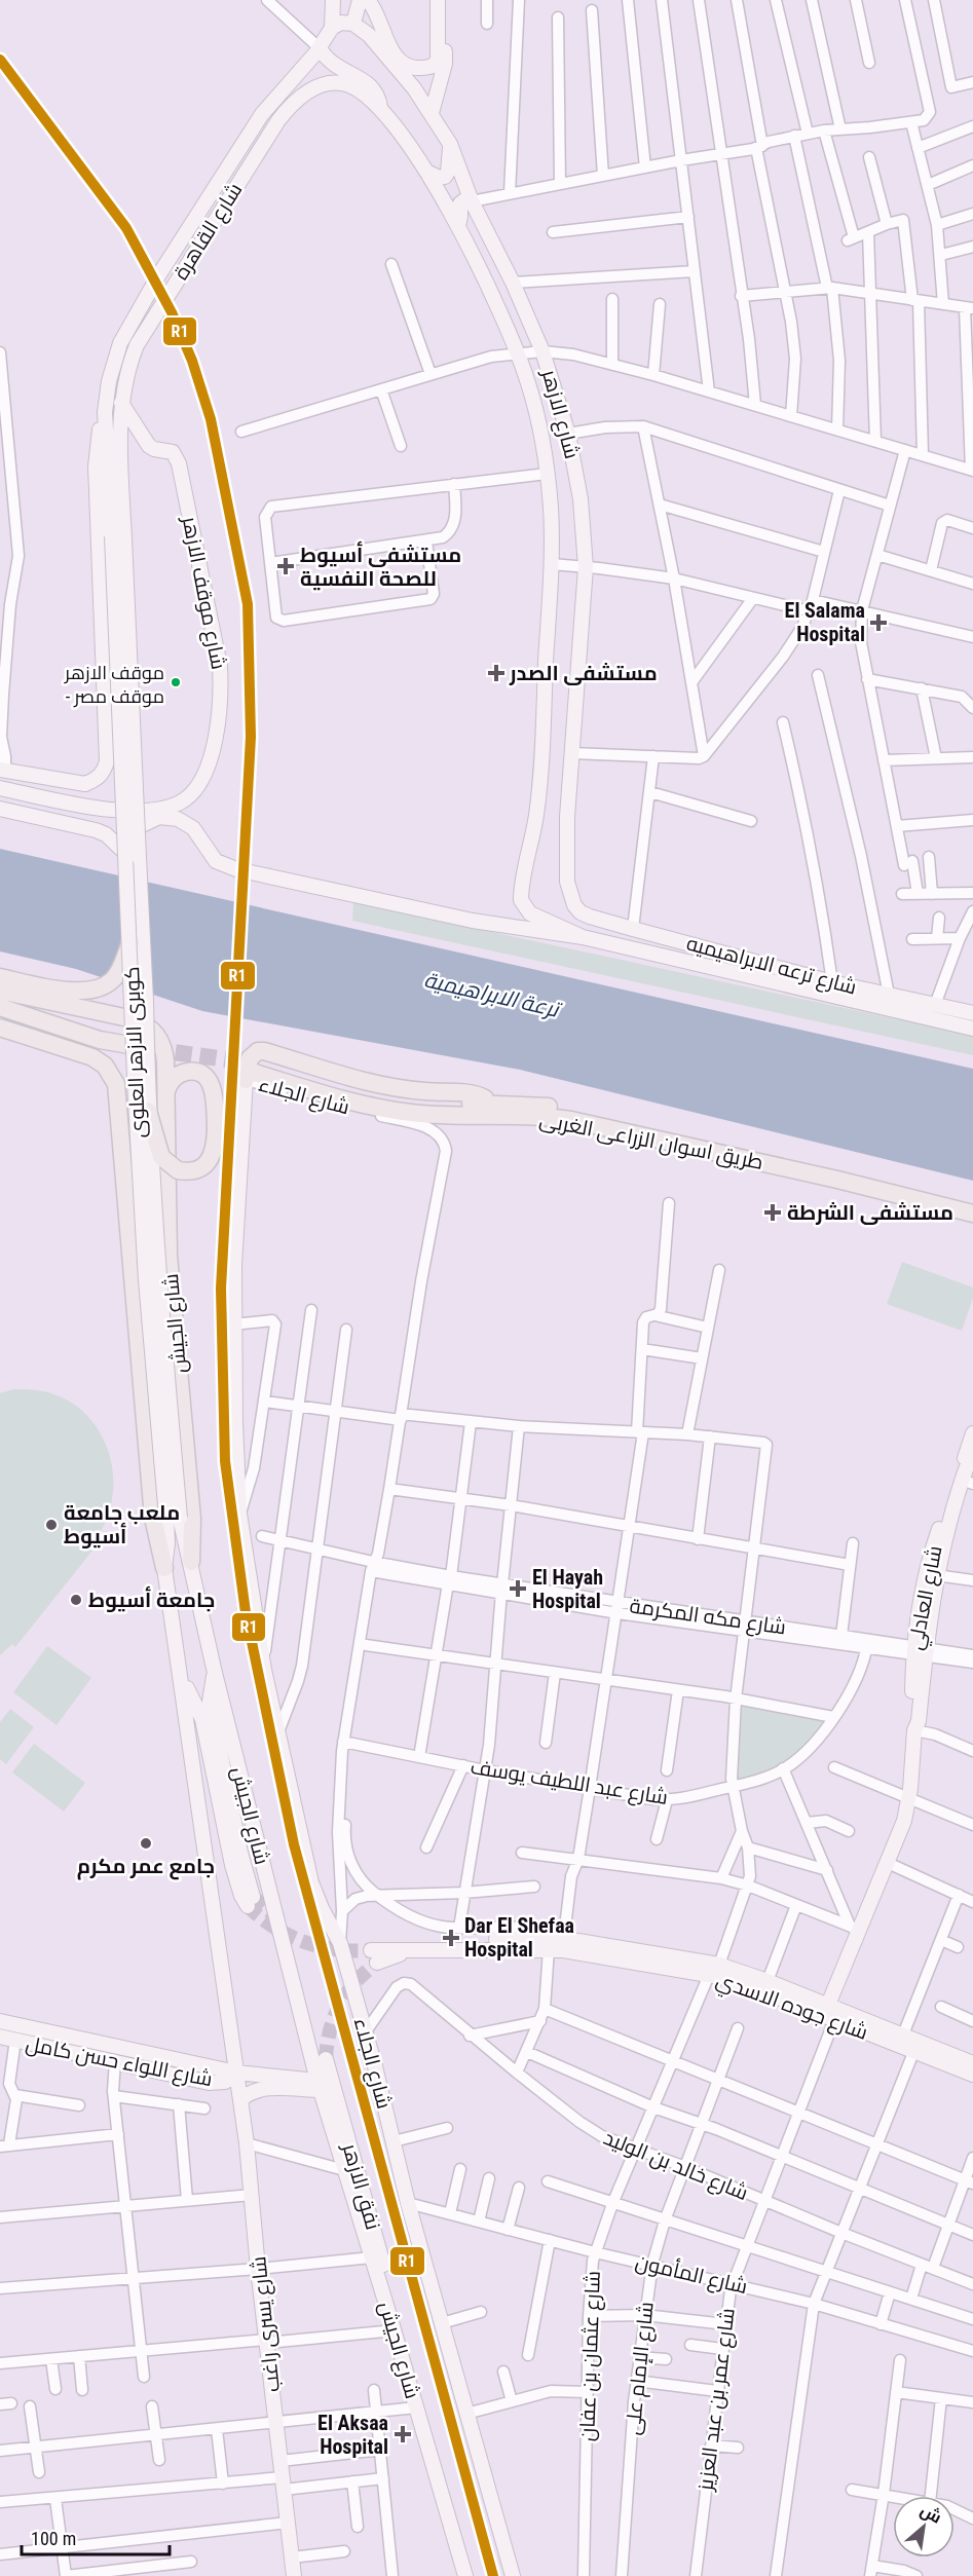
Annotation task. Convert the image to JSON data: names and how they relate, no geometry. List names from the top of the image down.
{
  "streets": {
    "main road": [
      "شارع القاهرة",
      "شارع الازهر",
      "شارع موقف الازهر",
      "شارع ترعه الابراهيميه",
      "كوبرى الازهر العلوى",
      "شارع الجلاء",
      "طريق اسوان الزراعى الغربى",
      "شارع الجيش",
      "شارع العادلي",
      "شارع جوده الاسدي",
      "شارع اللواء حسن كامل",
      "نفق الازهر",
      "شارع يسرى راغب"
    ],
    "street": [
      "شارع مكه المكرمة",
      "شارع عبد اللطيف يوسف",
      "شارع خالد بن الوليد",
      "شارع المأمون",
      "شارع عثمان بن عفان",
      "شارع الإمام على",
      "شارع عمر بن عبد العزيز"
    ]
  },
  "crossings": [
    ["شارع القاهرة", "شارع الازهر"],
    ["شارع القاهرة", "شارع موقف الازهر"],
    ["شارع القاهرة", "كوبرى الازهر العلوى"],
    ["شارع الازهر", "شارع ترعه الابراهيميه"],
    ["كوبرى الازهر العلوى", "شارع الجيش"],
    ["شارع الجلاء", "طريق اسوان الزراعى الغربى"],
    ["شارع الجلاء", "شارع مكه المكرمة"],
    ["شارع الجلاء", "شارع عبد اللطيف يوسف"],
    ["شارع الجلاء", "شارع جوده الاسدي"],
    ["شارع الجلاء", "شارع خالد بن الوليد"],
    ["شارع الجلاء", "شارع المأمون"],
    ["شارع الجيش", "شارع اللواء حسن كامل"],
    ["شارع الجيش", "نفق الازهر"],
    ["شارع الجيش", "شارع يسرى راغب"],
    ["شارع العادلي", "شارع مكه المكرمة"],
    ["شارع العادلي", "شارع جوده الاسدي"],
    ["شارع مكه المكرمة", "شارع عبد اللطيف يوسف"],
    ["شارع مكه المكرمة", "شارع عثمان بن عفان"],
    ["شارع عبد اللطيف يوسف", "شارع عثمان بن عفان"],
    ["شارع جوده الاسدي", "شارع عثمان بن عفان"],
    ["شارع جوده الاسدي", "شارع عمر بن عبد العزيز"],
    ["شارع اللواء حسن كامل", "شارع يسرى راغب"],
    ["شارع خالد بن الوليد", "شارع عثمان بن عفان"],
    ["شارع خالد بن الوليد", "شارع الإمام على"],
    ["شارع خالد بن الوليد", "شارع عمر بن عبد العزيز"],
    ["شارع المأمون", "شارع عثمان بن عفان"],
    ["شارع المأمون", "شارع الإمام على"],
    ["شارع المأمون", "شارع عمر بن عبد العزيز"]
  ],
  "water": ["ترعة الابراهيمية"],
  "places": {
    "health": [
      "مستشفى أسيوط للصحة النفسية",
      "El Salama Hospital",
      "مستشفى الصدر",
      "مستشفى الشرطة",
      "El Hayah Hospital",
      "Dar El Shefaa Hospital",
      "El Aksaa Hospital"
    ],
    "other": [
      "موقف الازهر - موقف مصر",
      "ملعب جامعة أسيوط",
      "جامعة أسيوط",
      "جامع عمر مكرم"
    ]
  },
  "lines": ["transit line R1"],
  "scale_bar": "100 m",
  "north": "top right"
}
